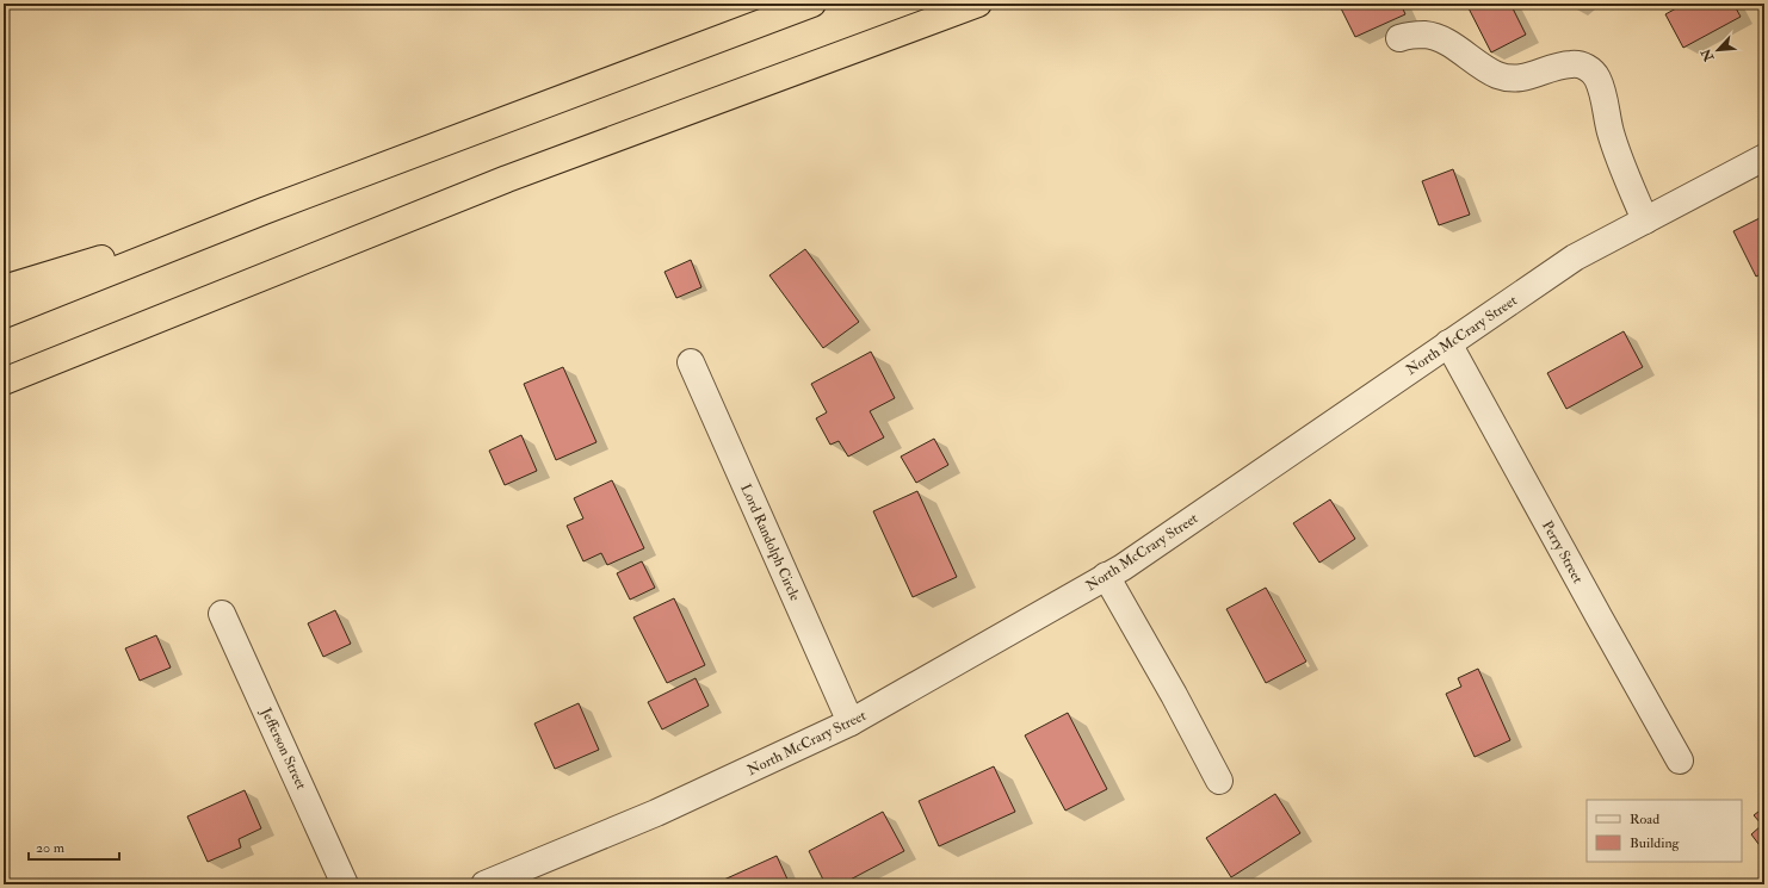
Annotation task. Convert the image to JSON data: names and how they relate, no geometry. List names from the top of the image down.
{
  "streets": {
    "street": [
      "North McCrary Street",
      "Lord Randolph Circle",
      "Perry Street",
      "Jefferson Street"
    ]
  },
  "crossings": [
    ["North McCrary Street", "Lord Randolph Circle"],
    ["North McCrary Street", "Perry Street"]
  ],
  "legend": ["Road", "Building"],
  "scale_bar": "20 m",
  "north": "bottom left"
}
